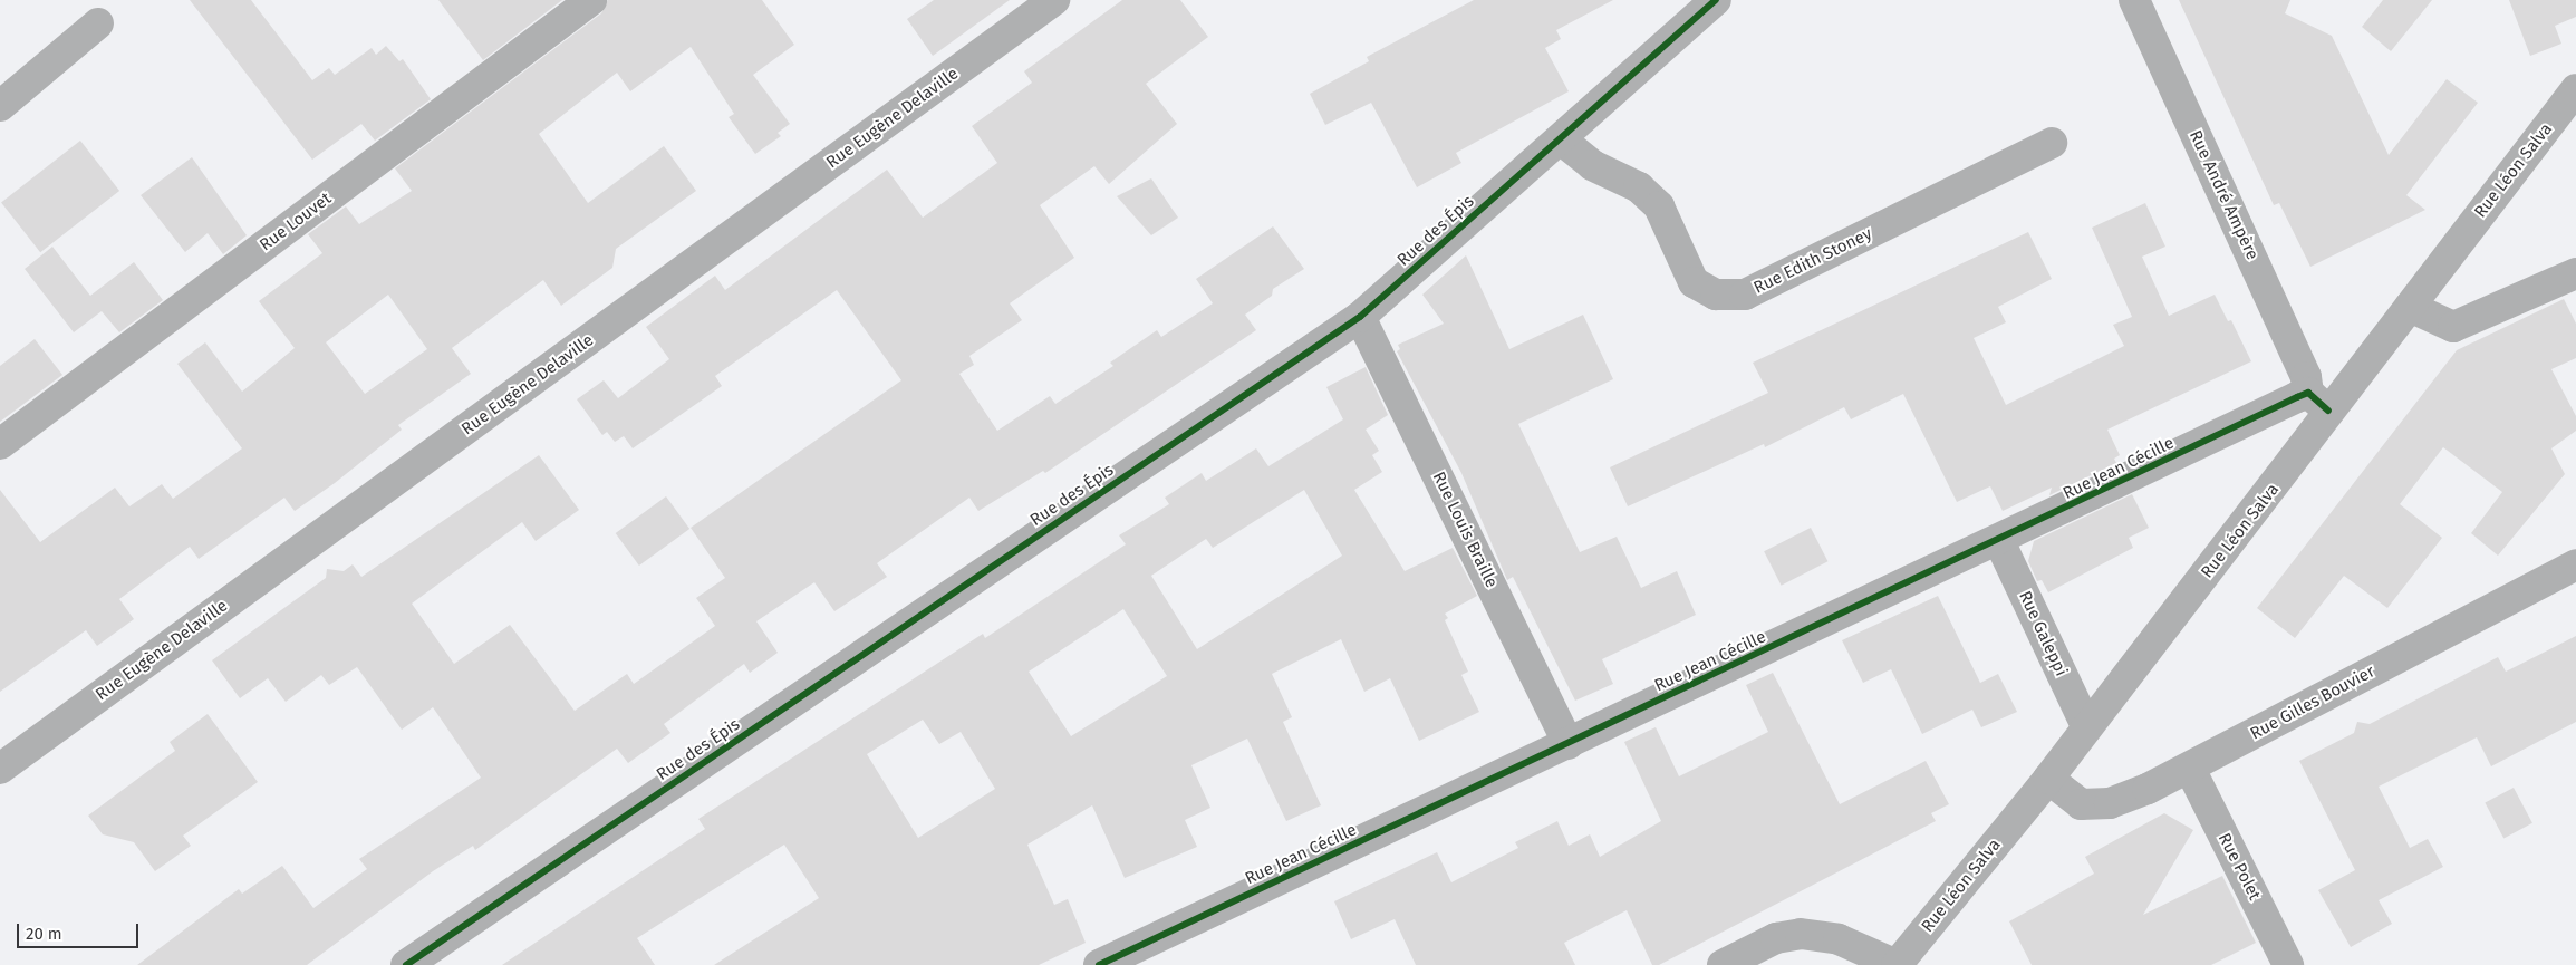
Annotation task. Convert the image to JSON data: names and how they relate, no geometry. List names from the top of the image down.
{
  "streets": {
    "street": [
      "Rue Eugène Delaville",
      "Rue Léon Salva",
      "Rue André Ampère",
      "Rue Louvet",
      "Rue des Épis",
      "Rue Edith Stoney",
      "Rue Jean Cécille",
      "Rue Louis Braille",
      "Rue Galeppi",
      "Rue Gilles Bouvier",
      "Rue Polet"
    ]
  },
  "crossings": [
    ["Rue Léon Salva", "Rue André Ampère"],
    ["Rue Léon Salva", "Rue Jean Cécille"],
    ["Rue Léon Salva", "Rue Galeppi"],
    ["Rue Léon Salva", "Rue Gilles Bouvier"],
    ["Rue André Ampère", "Rue Jean Cécille"],
    ["Rue des Épis", "Rue Edith Stoney"],
    ["Rue des Épis", "Rue Louis Braille"],
    ["Rue Jean Cécille", "Rue Louis Braille"],
    ["Rue Jean Cécille", "Rue Galeppi"],
    ["Rue Gilles Bouvier", "Rue Polet"]
  ],
  "scale_bar": "20 m"
}
